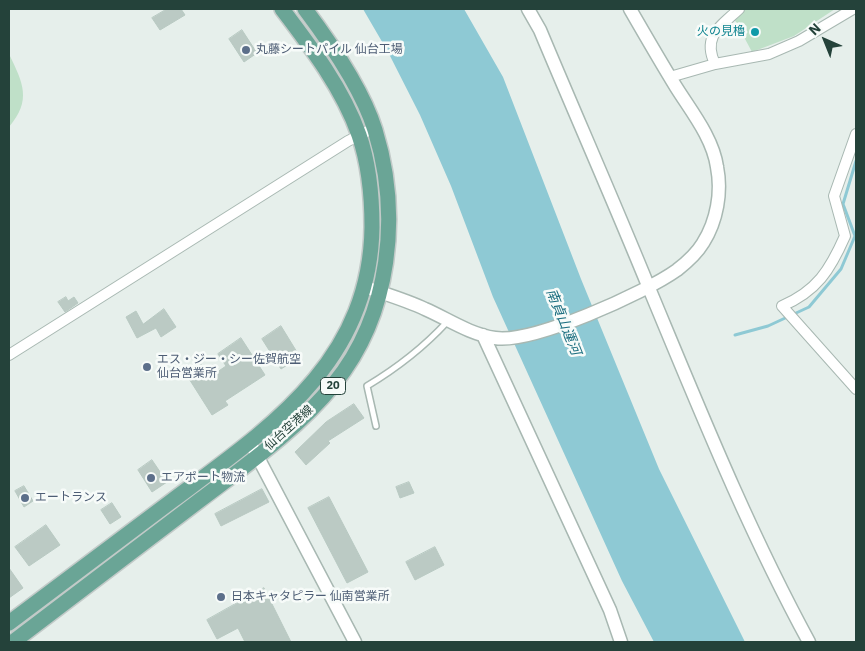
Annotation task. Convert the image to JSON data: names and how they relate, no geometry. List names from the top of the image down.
{
  "streets": {
    "main road": ["20", "仙台空港線"]
  },
  "water": ["南貞山運河"],
  "places": [
    "火の見櫓",
    "丸藤シートパイル 仙台工場",
    "エス・ジー・シー佐賀航空 仙台営業所",
    "エアポート物流",
    "エートランス",
    "日本キャタピラー 仙南営業所"
  ],
  "north": "top left"
}
